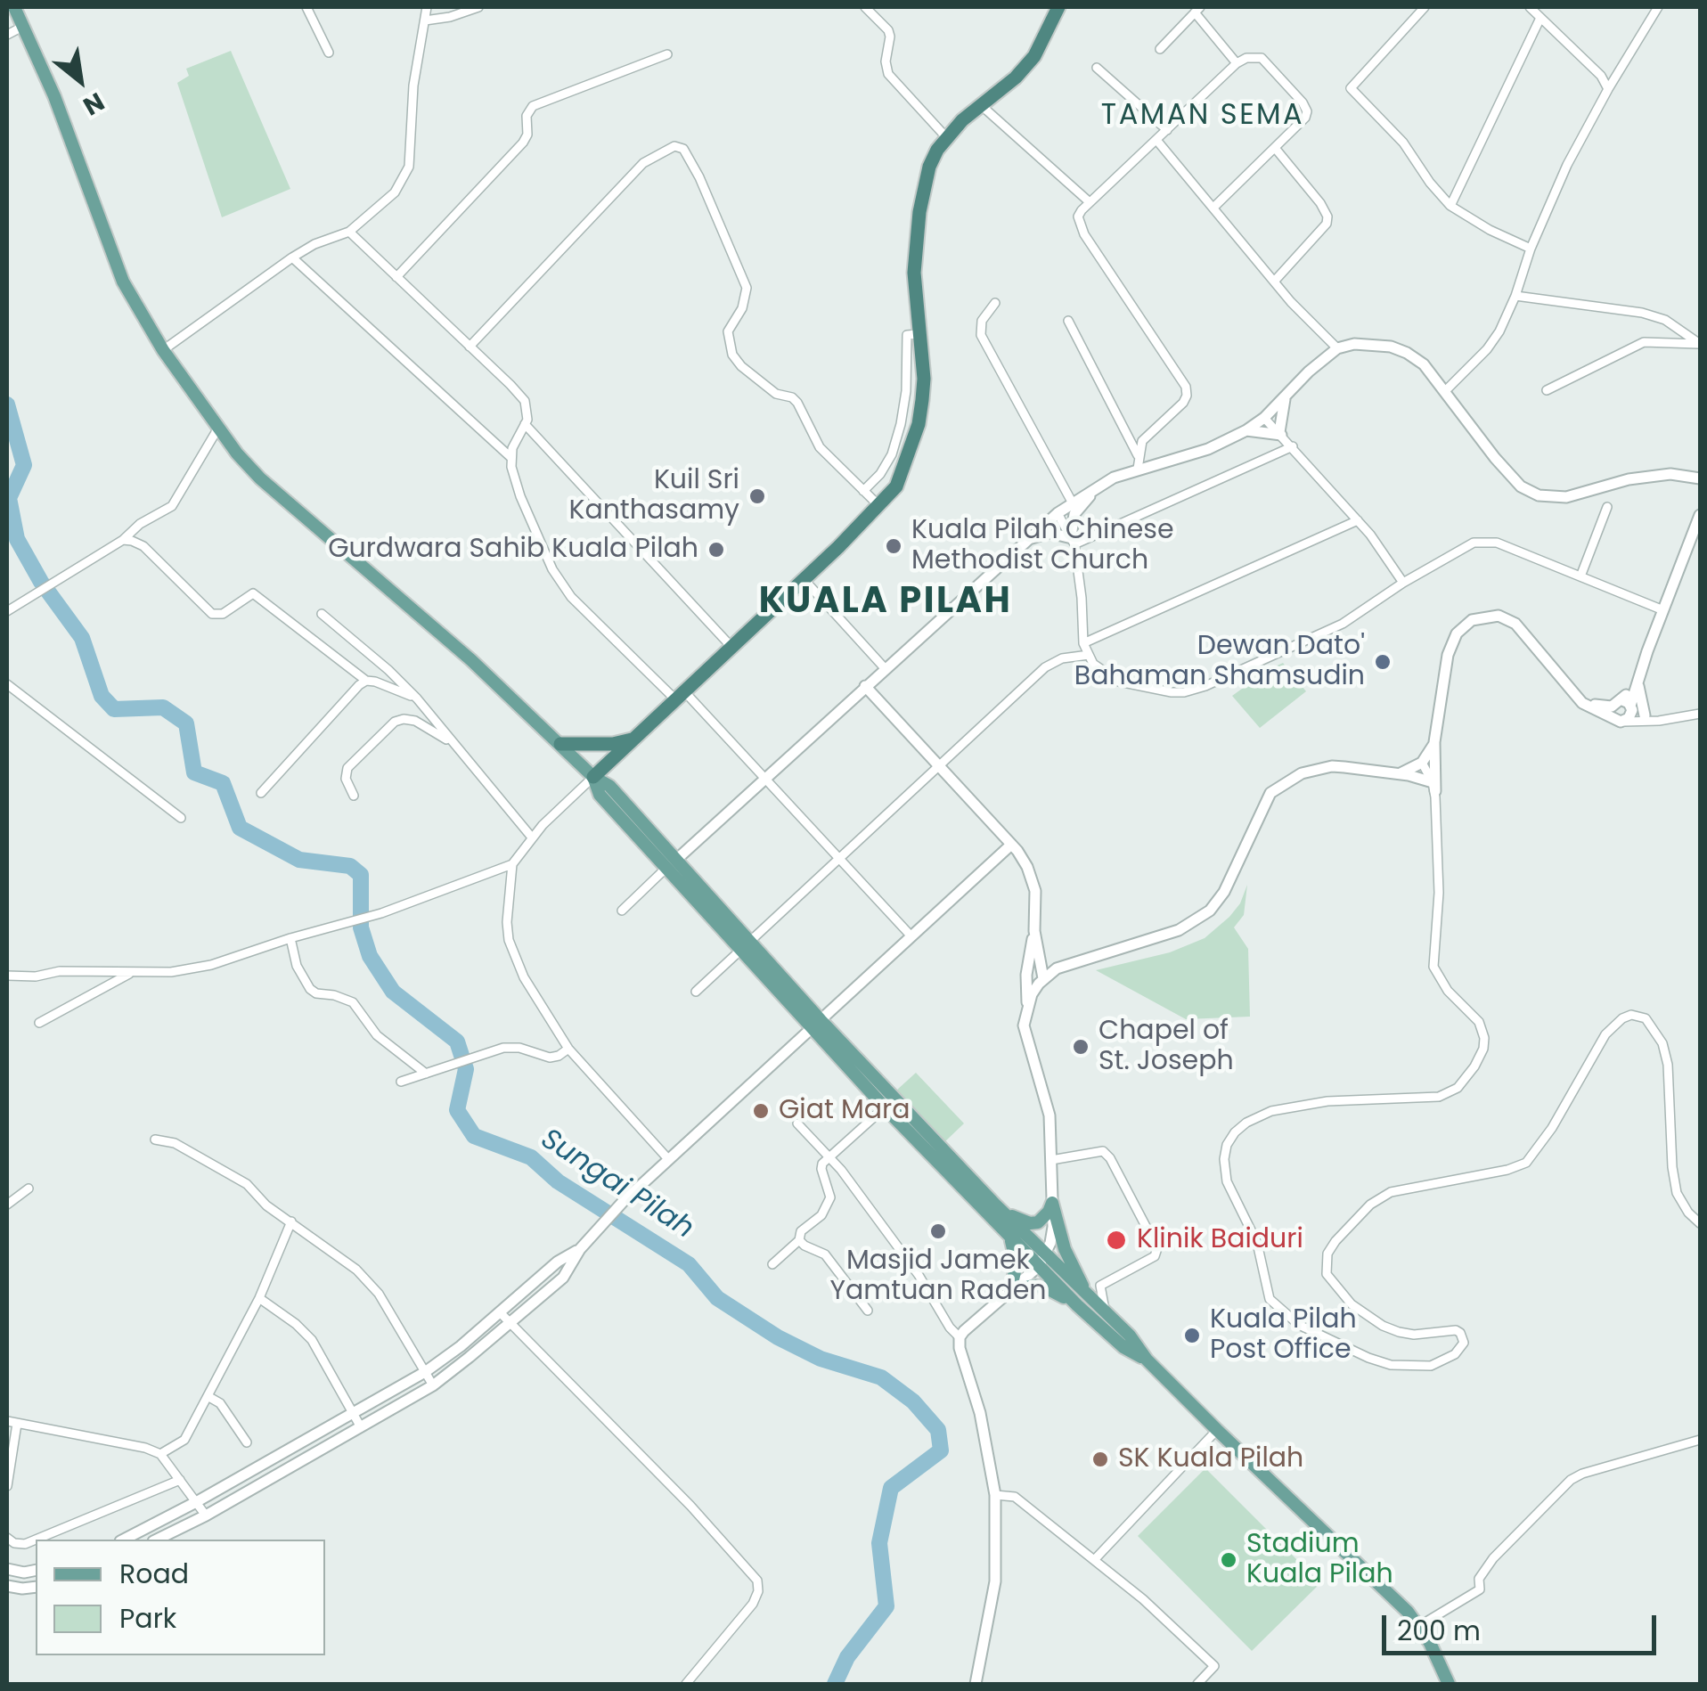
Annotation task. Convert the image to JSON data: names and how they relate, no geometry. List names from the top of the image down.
{
  "districts": ["TAMAN SEMA", "KUALA PILAH"],
  "water": ["Sungai Pilah"],
  "places": [
    "Kuil Sri Kanthasamy",
    "Kuala Pilah Chinese Methodist Church",
    "Gurdwara Sahib Kuala Pilah",
    "Dewan Dato' Bahaman Shamsudin",
    "Chapel of St. Joseph",
    "Giat Mara",
    "Masjid Jamek Yamtuan Raden",
    "Klinik Baiduri",
    "Kuala Pilah Post Office",
    "SK Kuala Pilah",
    "Stadium Kuala Pilah"
  ],
  "legend": ["Road", "Park"],
  "scale_bar": "200 m",
  "north": "bottom right"
}
